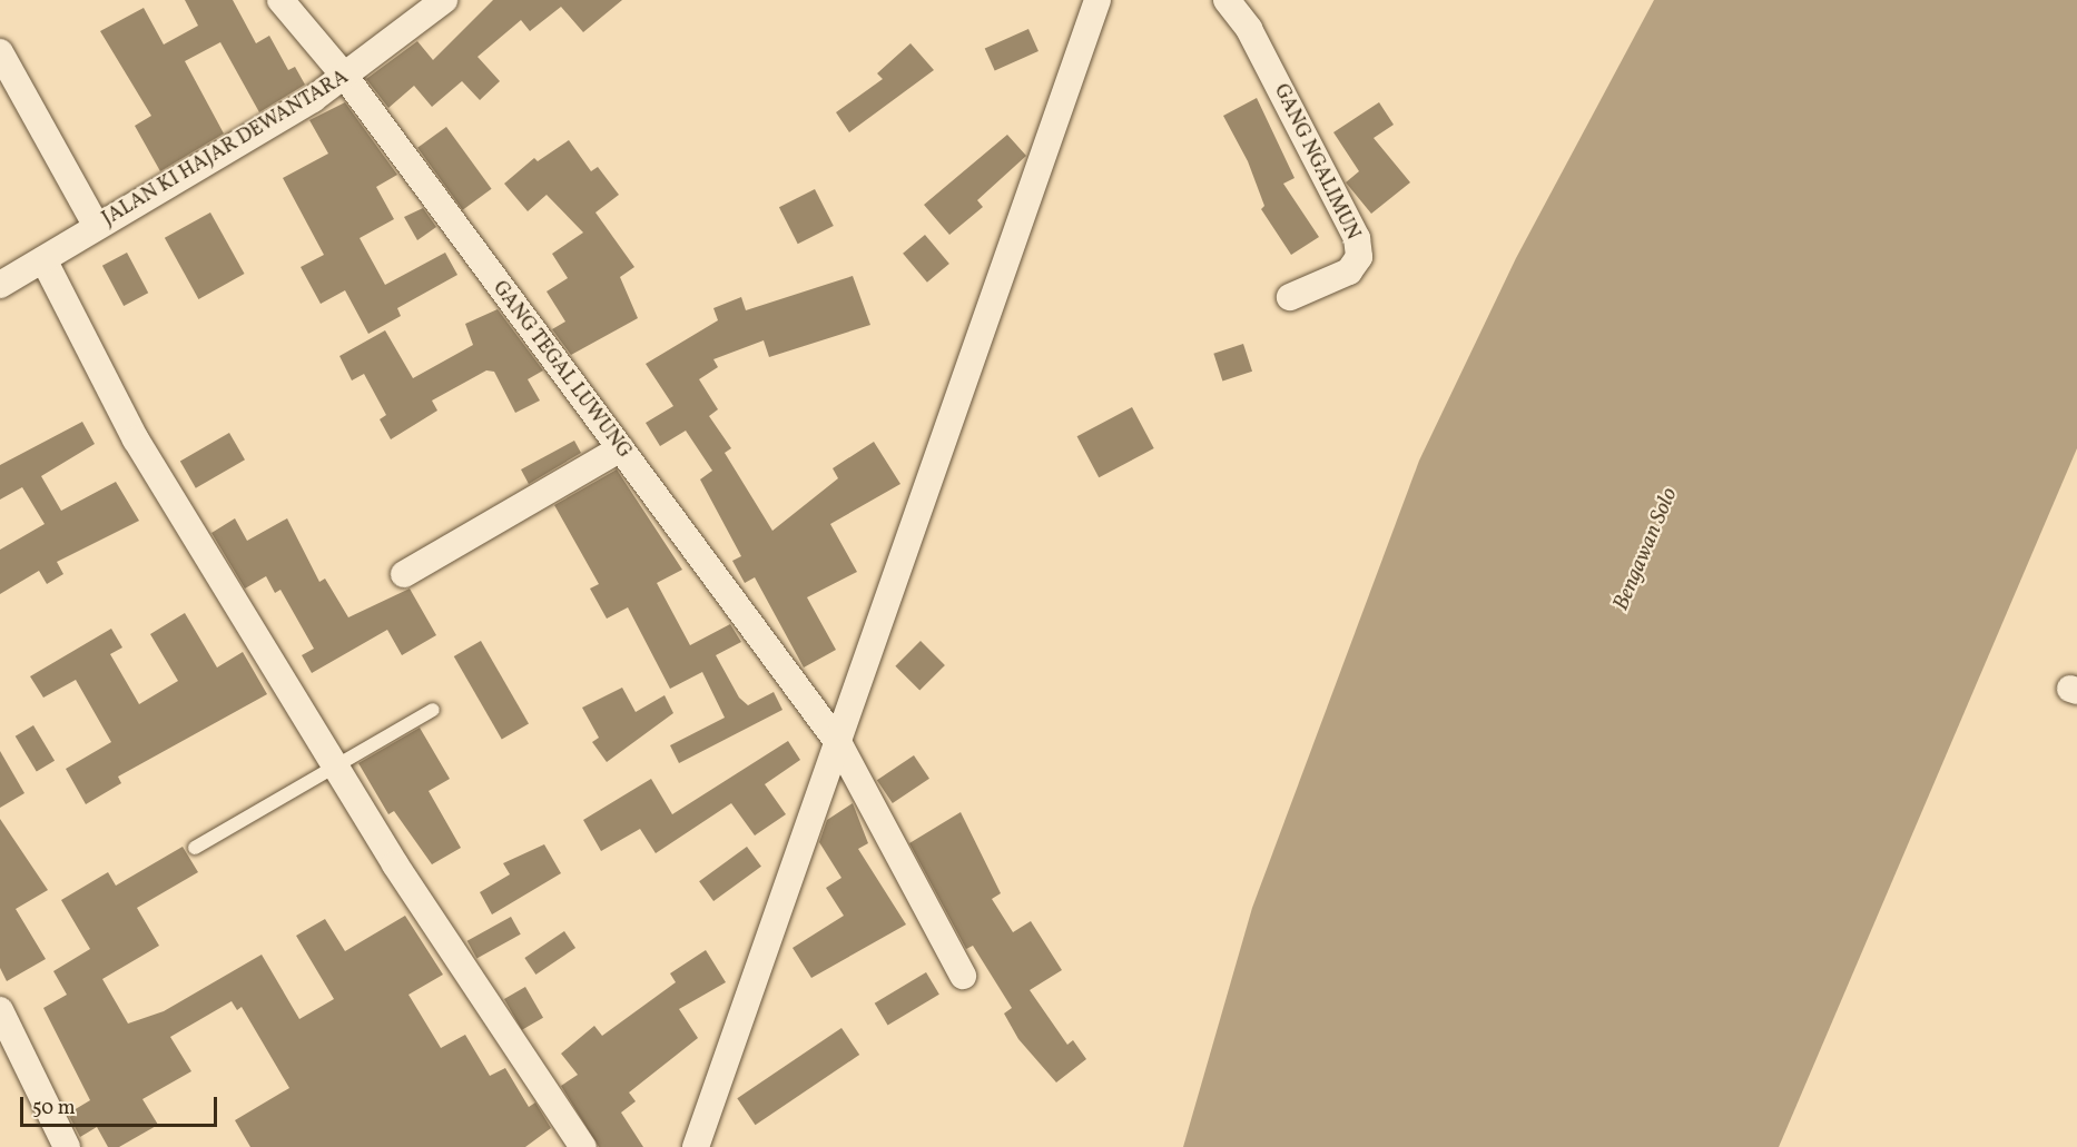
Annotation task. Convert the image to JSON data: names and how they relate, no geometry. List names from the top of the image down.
{
  "streets": {
    "street": ["JALAN KI HAJAR DEWANTARA", "GANG NGALIMUN", "GANG TEGAL LUWUNG"]
  },
  "crossings": [
    ["JALAN KI HAJAR DEWANTARA", "GANG TEGAL LUWUNG"]
  ],
  "water": ["Bengawan Solo"],
  "scale_bar": "50 m"
}
